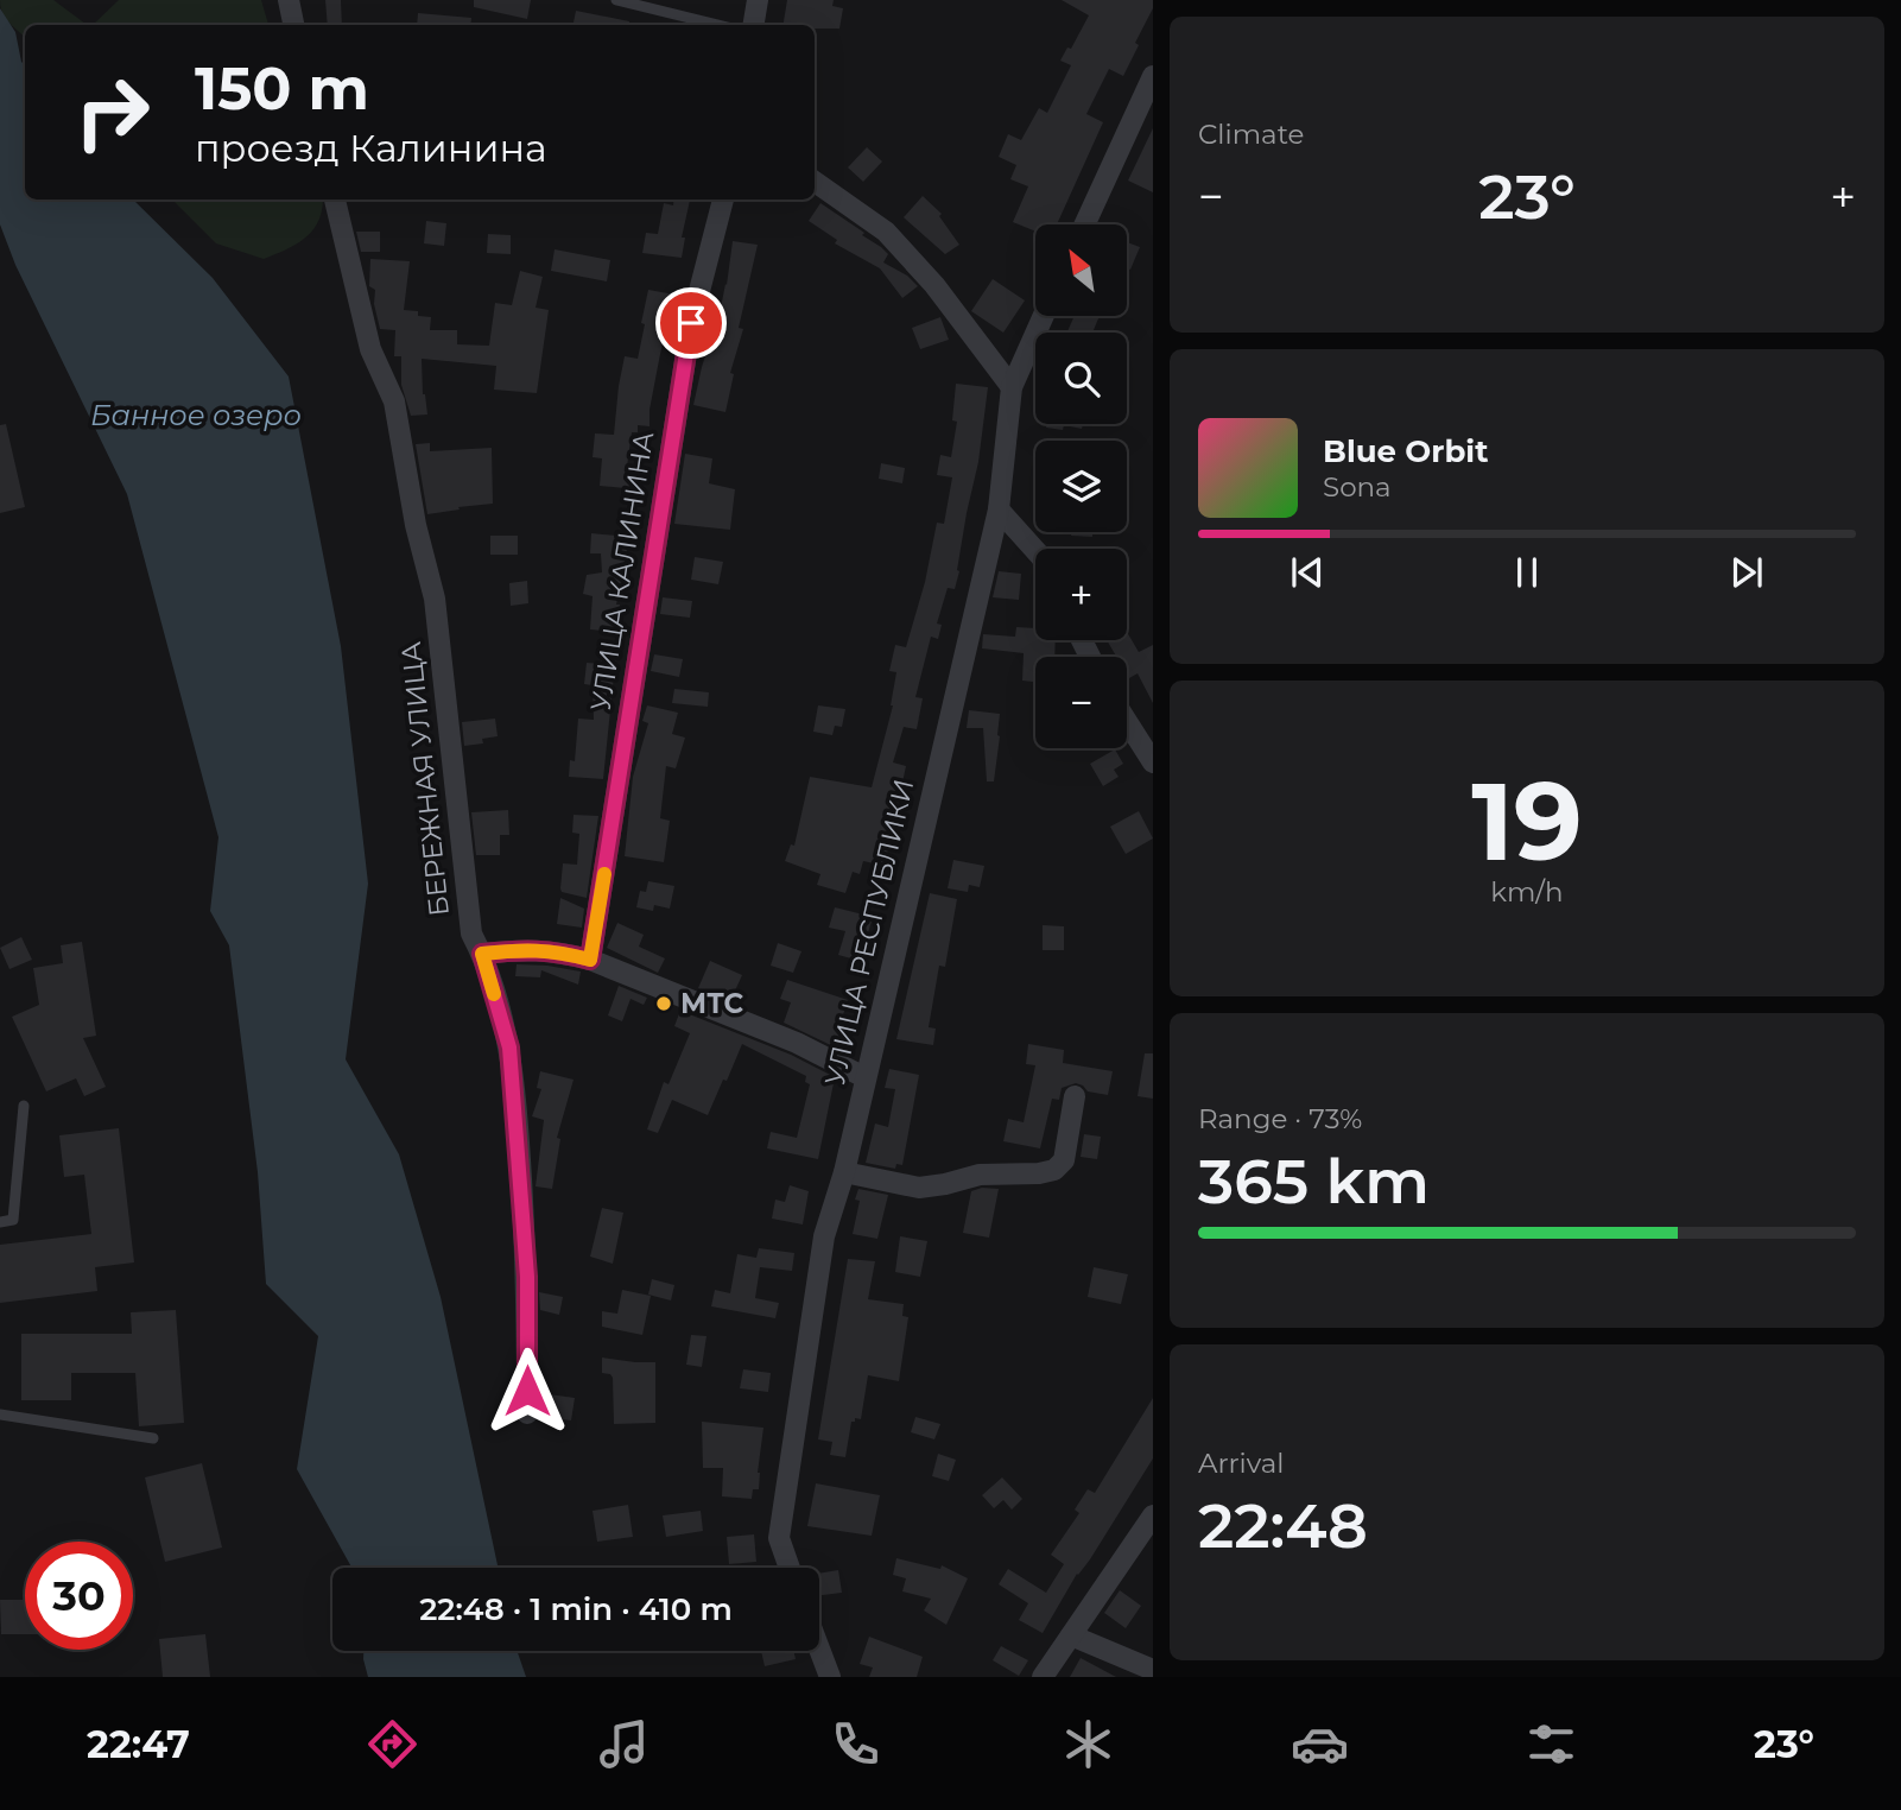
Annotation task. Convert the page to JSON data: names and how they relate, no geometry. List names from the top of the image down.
{
  "streets": {
    "street": ["УЛИЦА КАЛИНИНА", "БЕРЕЖНАЯ УЛИЦА", "УЛИЦА РЕСПУБЛИКИ"]
  },
  "water": ["Банное озеро"],
  "places": ["МТС"],
  "north": "top left",
  "page": {
    "tile": [
      "Climate",
      ["19", "km/h"],
      ["Range · 73%", "365 km"],
      ["Arrival", "22:48"]
    ],
    "turn": ["150 m", "проезд Калинина"],
    "heat": ["−", "23°", "+"],
    "map_buttons": ["+", "−"],
    "song": ["Blue Orbit", "Sona"],
    "limit": "30",
    "trip": "22:48 · 1 min · 410 m",
    "tabs": ["22:47", "23°"]
  }
}
